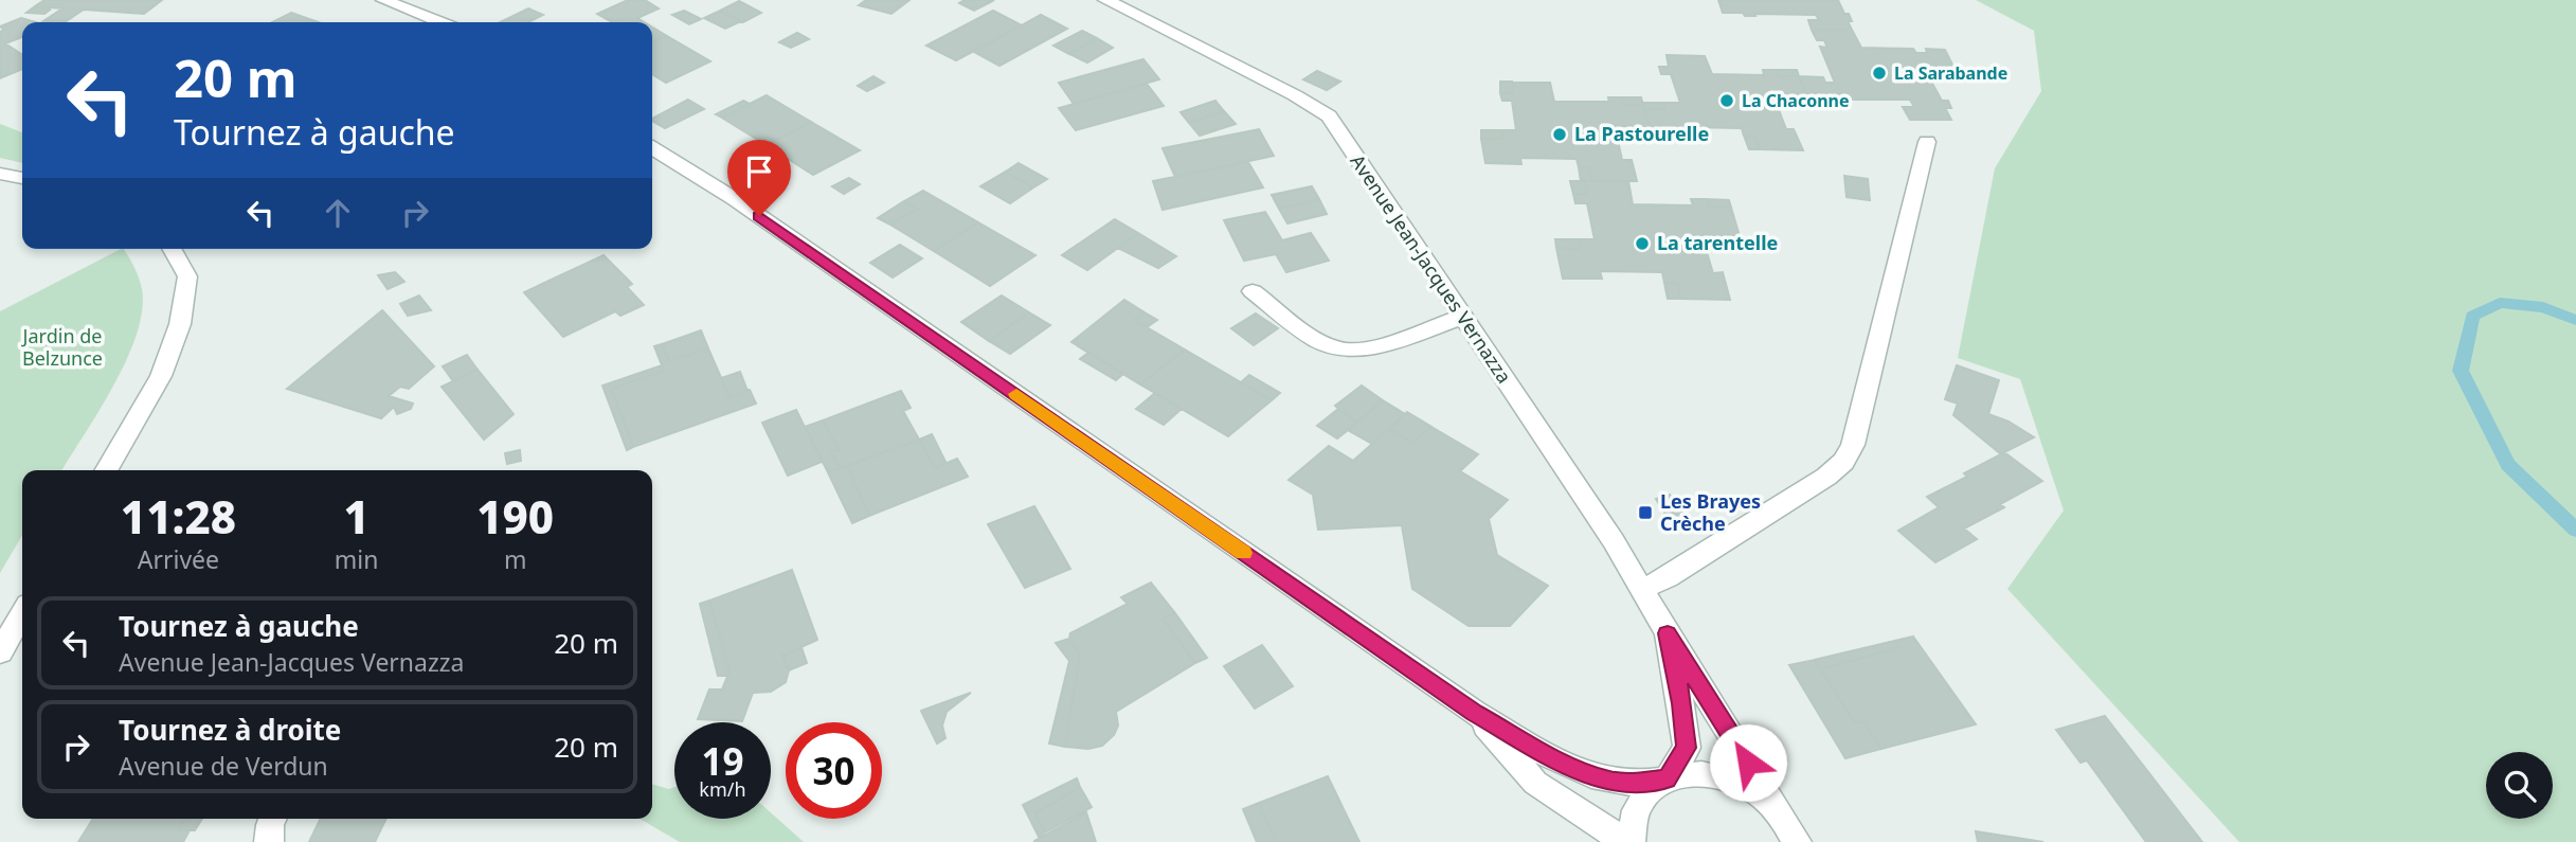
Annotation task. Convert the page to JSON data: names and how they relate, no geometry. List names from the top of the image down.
{
  "streets": {
    "street": ["Avenue Jean-Jacques Vernazza"]
  },
  "parks": ["Jardin de Belzunce"],
  "places": {
    "other": [
      "La Sarabande",
      "La Chaconne",
      "La Pastourelle",
      "La tarentelle"
    ],
    "transit": ["Les Brayes Crèche"]
  },
  "page": {
    "turn": ["20 m", "Tournez à gauche"],
    "eta": [
      "11:28",
      "Arrivée",
      "1",
      "min",
      "190",
      "m"
    ],
    "list": [
      {
        "name": "Tournez à gauche",
        "note": "Avenue Jean-Jacques Vernazza",
        "value": "20 m"
      },
      {
        "name": "Tournez à droite",
        "note": "Avenue de Verdun",
        "value": "20 m"
      }
    ],
    "speed": "19 km/h",
    "limit": "30"
  }
}
